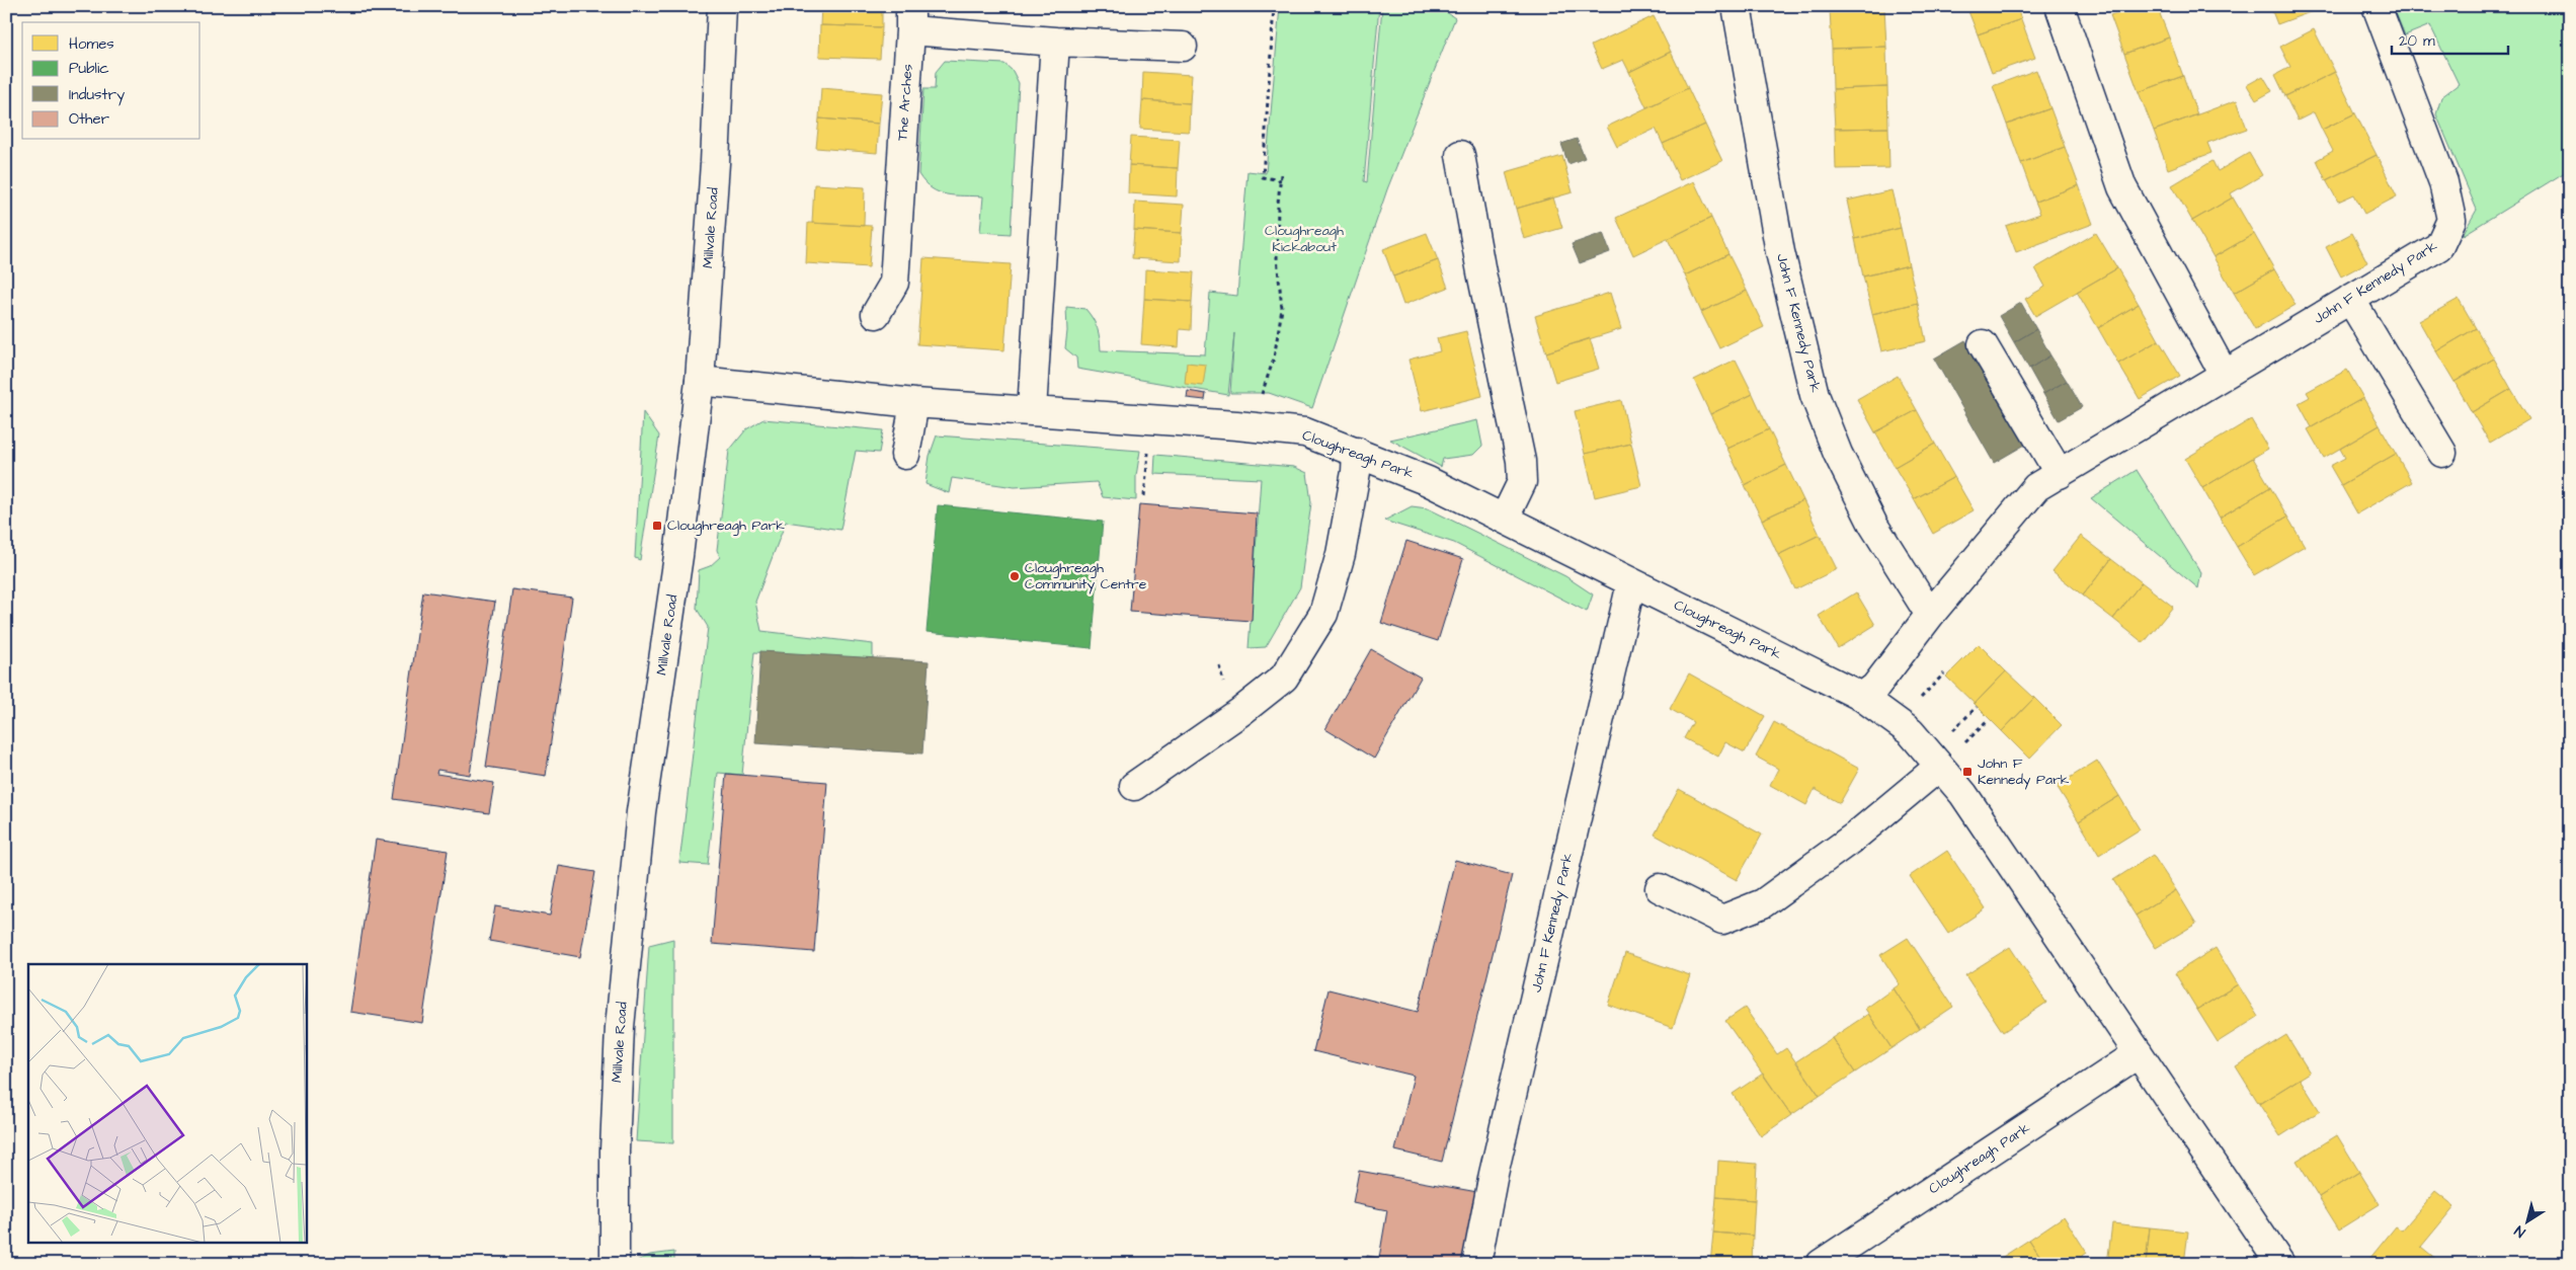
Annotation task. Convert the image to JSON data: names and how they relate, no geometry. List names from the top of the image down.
{
  "streets": {
    "street": [
      "The Arches",
      "Millvale Road",
      "John F Kennedy Park",
      "Cloughreagh Park"
    ]
  },
  "crossings": [
    ["Millvale Road", "Cloughreagh Park"],
    ["John F Kennedy Park", "Cloughreagh Park"]
  ],
  "parks": ["Cloughreagh Kickabout"],
  "places": {
    "transit": ["Cloughreagh Park", "John F Kennedy Park"],
    "other": ["Cloughreagh Community Centre"]
  },
  "legend": [
    "Homes",
    "Public",
    "Industry",
    "Other"
  ],
  "scale_bar": "20 m",
  "north": "bottom left"
}
